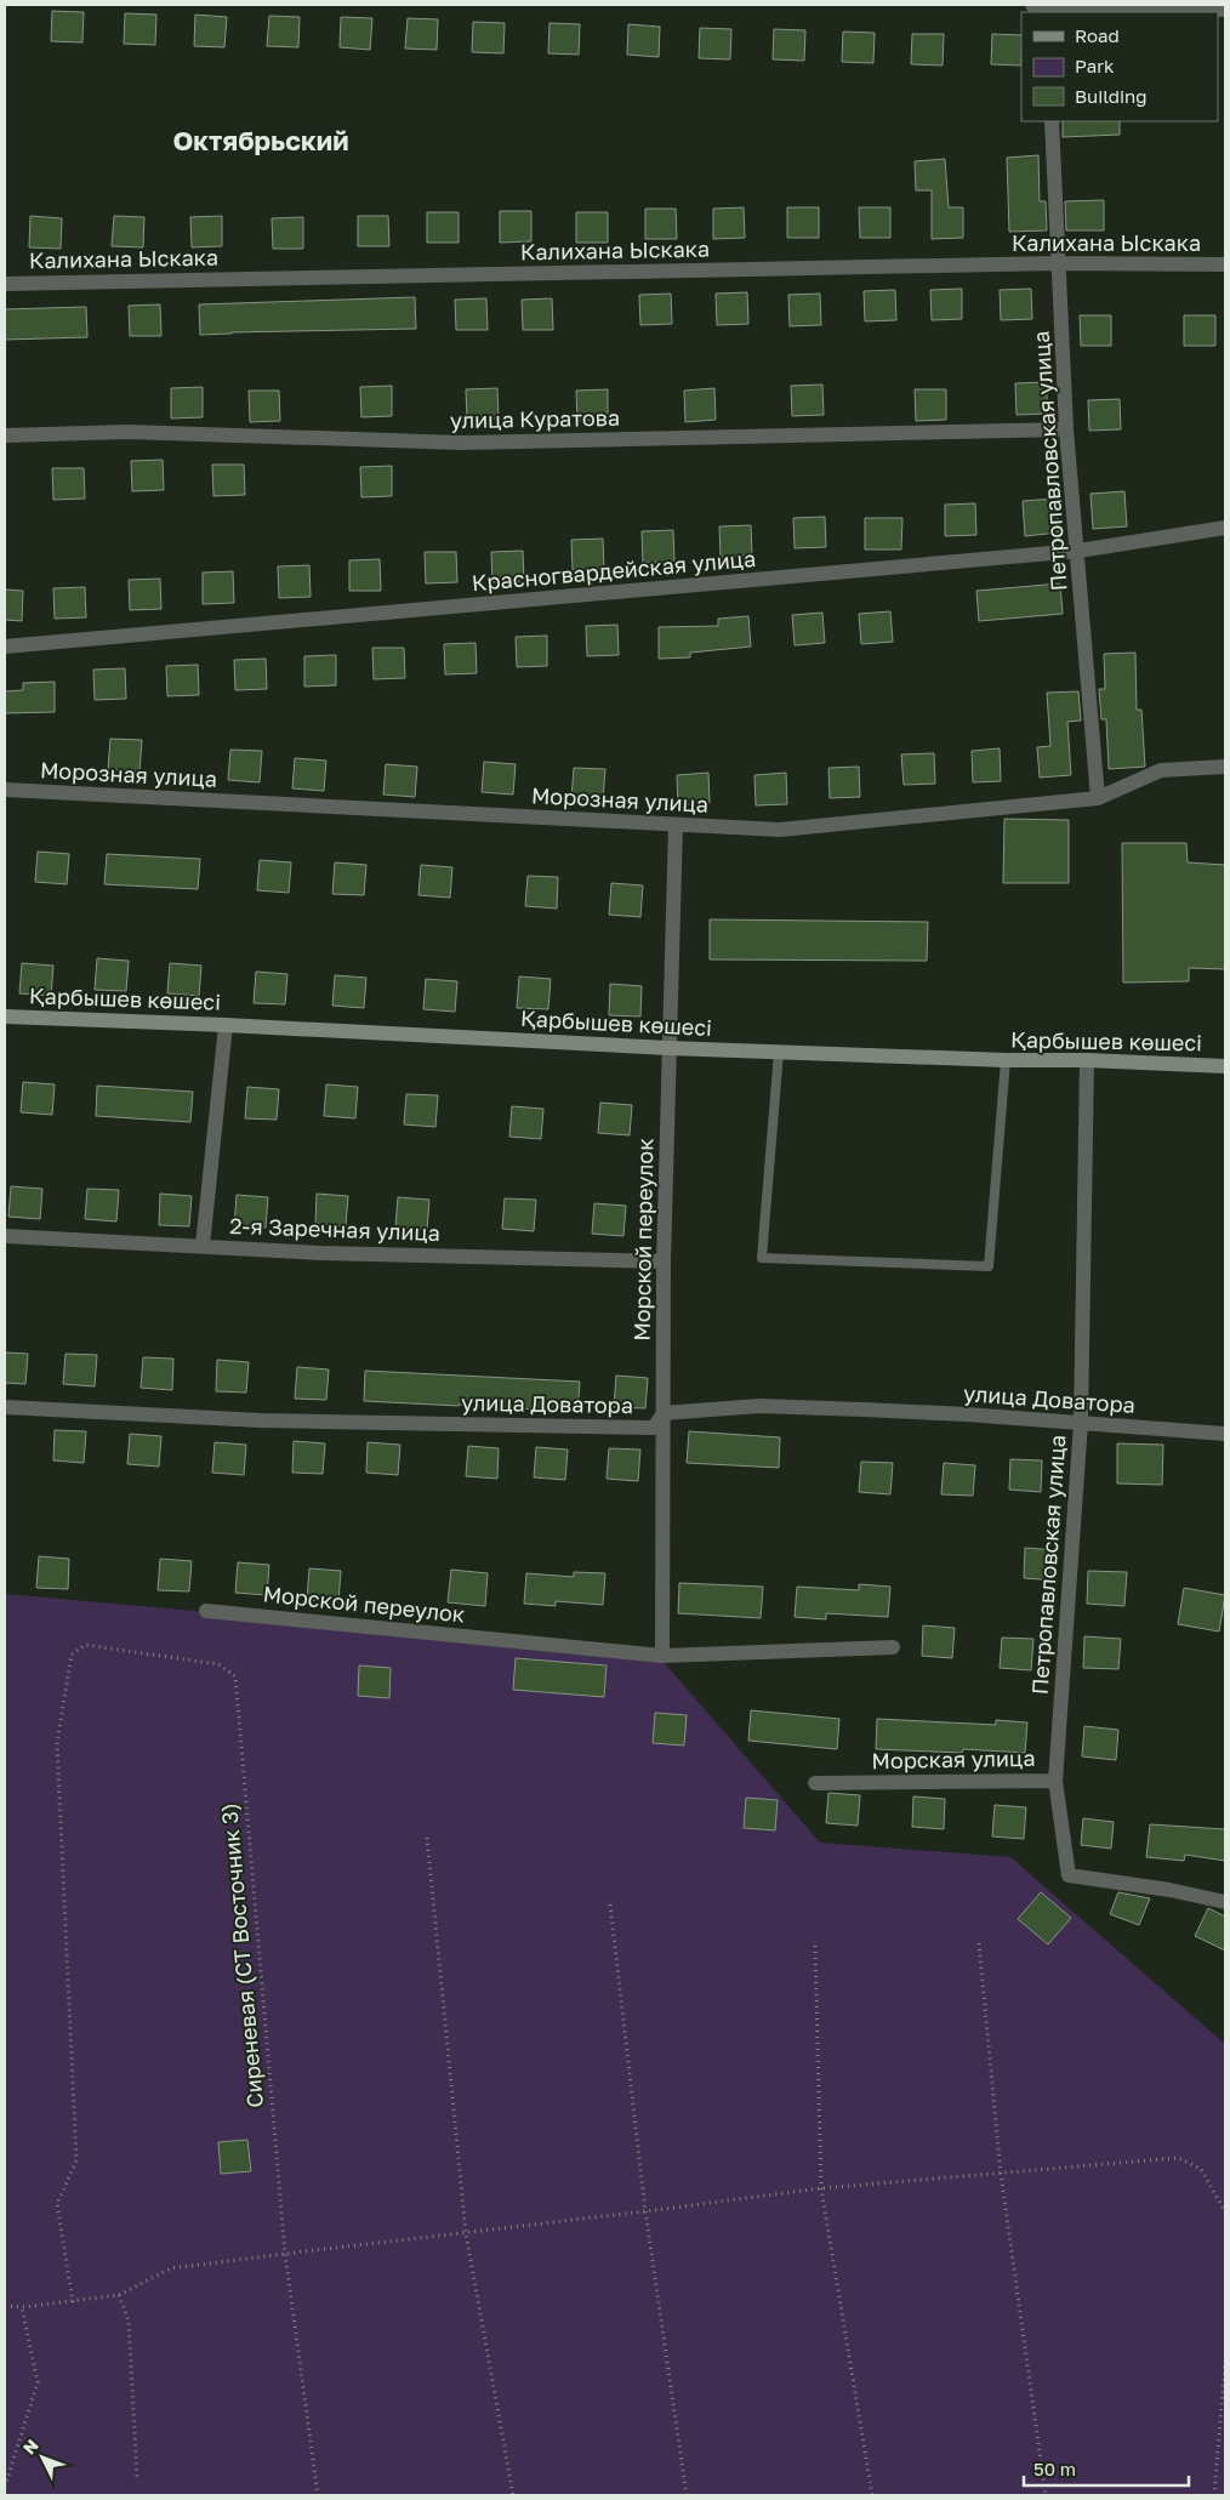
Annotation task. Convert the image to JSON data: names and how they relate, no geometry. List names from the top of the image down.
{
  "streets": {
    "main road": ["Қарбышев көшесі"],
    "street": [
      "Калихана Ыскака",
      "улица Куратова",
      "Петропавловская улица",
      "Красногвардейская улица",
      "Морозная улица",
      "2-я Заречная улица",
      "Морской переулок",
      "улица Доватора",
      "Морская улица"
    ],
    "path": ["Сиреневая (СТ Восточник 3)"]
  },
  "crossings": [
    ["Калихана Ыскака", "Петропавловская улица"],
    ["улица Куратова", "Петропавловская улица"],
    ["Петропавловская улица", "Красногвардейская улица"],
    ["Петропавловская улица", "Морозная улица"],
    ["Петропавловская улица", "Қарбышев көшесі"],
    ["Петропавловская улица", "улица Доватора"],
    ["Петропавловская улица", "Морская улица"],
    ["Морозная улица", "Морской переулок"],
    ["Қарбышев көшесі", "Морской переулок"],
    ["2-я Заречная улица", "Морской переулок"],
    ["Морской переулок", "улица Доватора"]
  ],
  "districts": ["Октябрьский"],
  "legend": ["Road", "Park", "Building"],
  "scale_bar": "50 m",
  "north": "top left"
}
